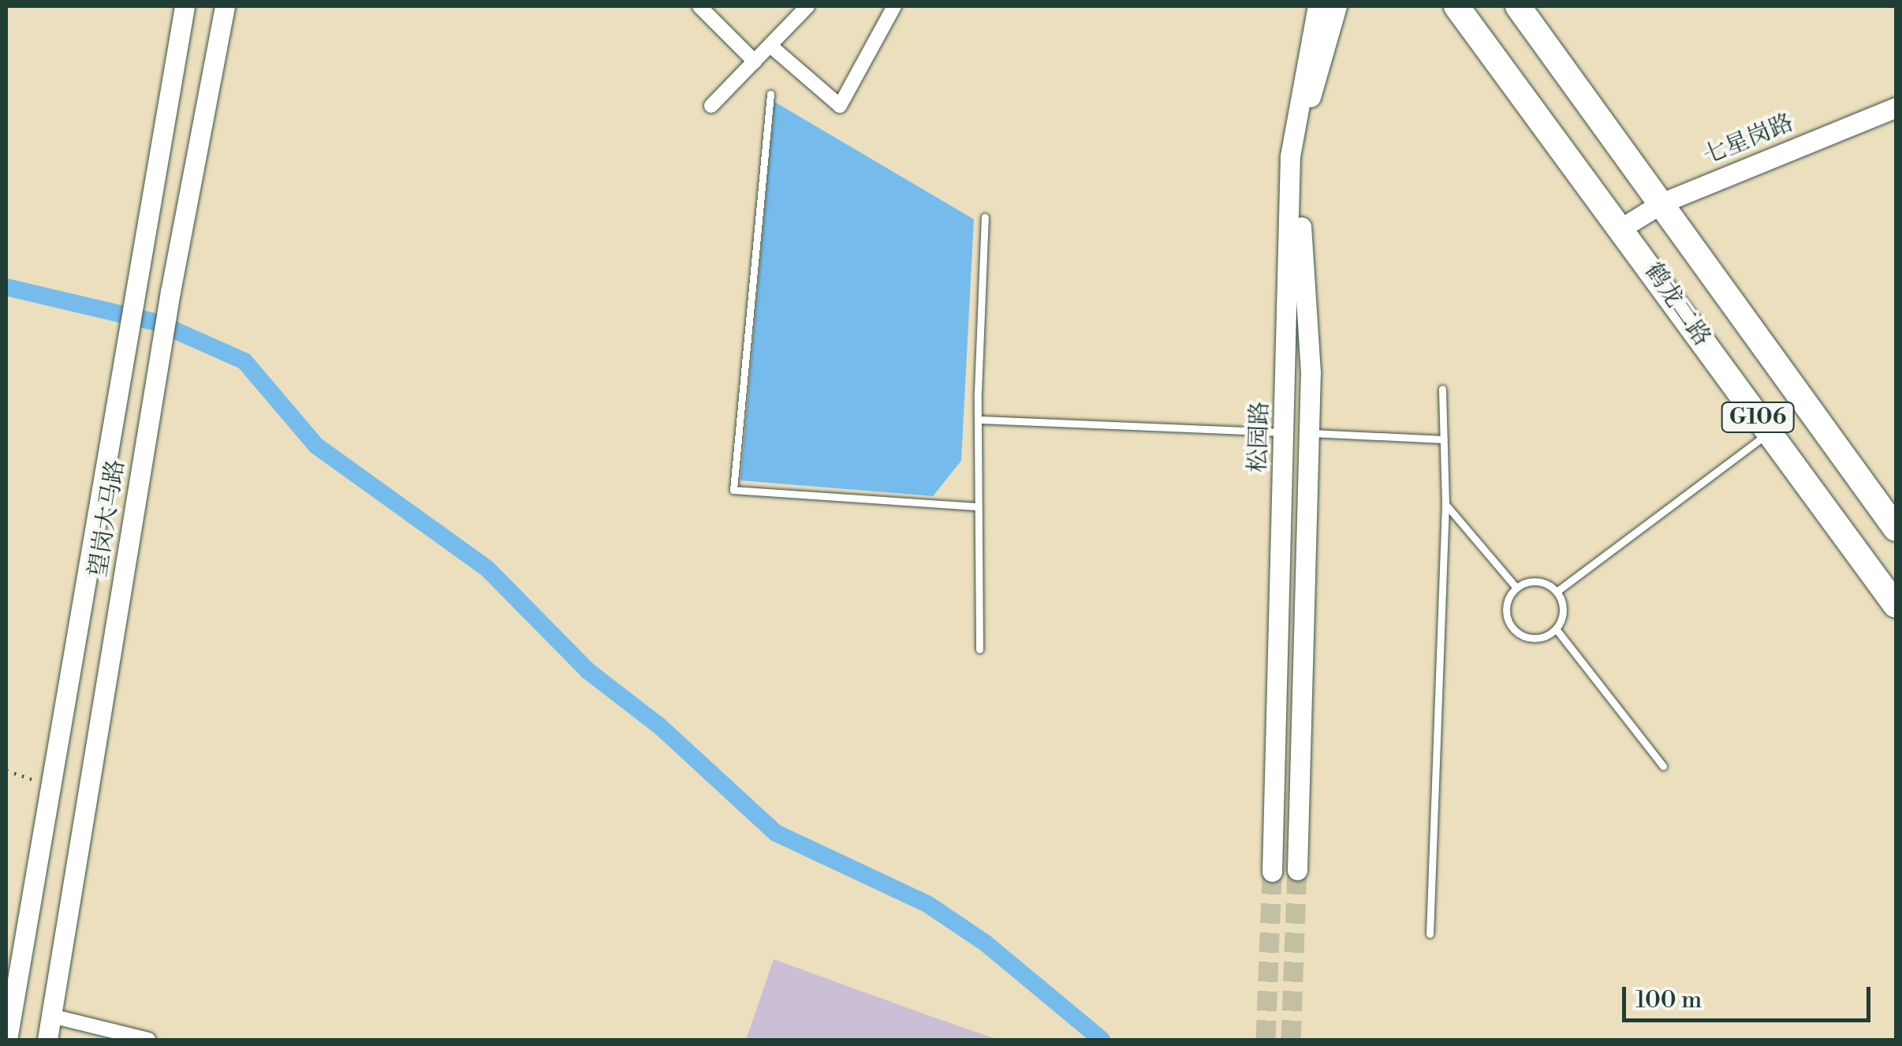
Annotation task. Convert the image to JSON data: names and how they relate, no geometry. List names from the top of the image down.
{
  "streets": {
    "highway": ["鹤龙二路", "G106"],
    "street": ["七星岗路", "松园路", "望岗大马路"]
  },
  "crossings": [
    ["七星岗路", "鹤龙二路"]
  ],
  "scale_bar": "100 m"
}
